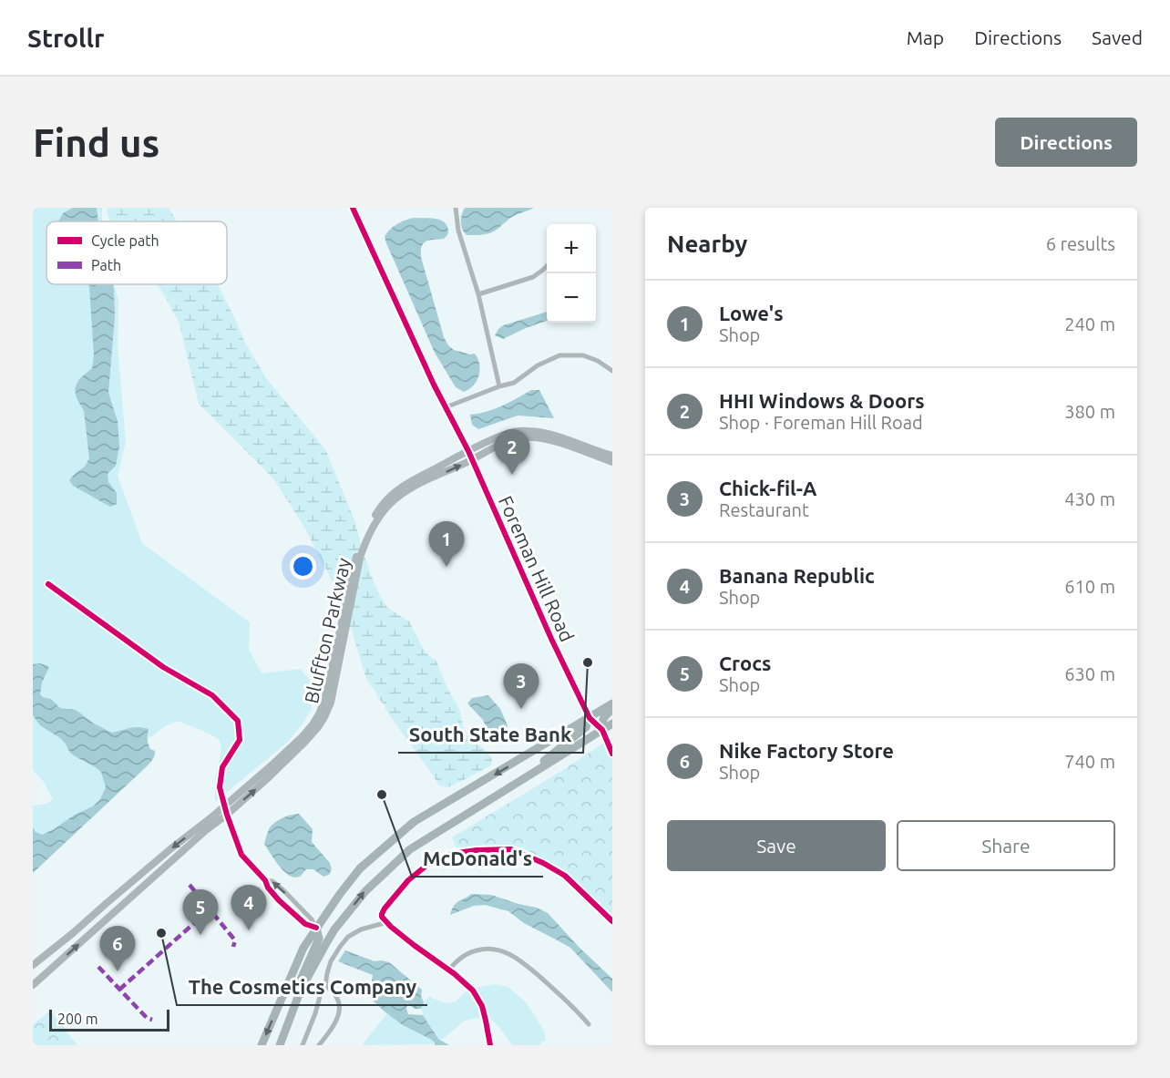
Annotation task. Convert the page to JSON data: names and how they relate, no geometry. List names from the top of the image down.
{
  "streets": {
    "main road": ["Foreman Hill Road", "Bluffton Parkway"]
  },
  "crossings": [
    ["Foreman Hill Road", "Bluffton Parkway"]
  ],
  "places": ["South State Bank", "McDonald's", "The Cosmetics Company"],
  "legend": ["Cycle path", "Path"],
  "scale_bar": "200 m",
  "page": {
    "header": "Strollr",
    "nav": ["Map", "Directions", "Saved"],
    "buttons": [
      "Directions",
      ["Save", "Share"]
    ],
    "title": "Find us",
    "heading": ["Nearby", "6 results"],
    "map_buttons": ["+", "−"],
    "list": [
      {
        "mark": "1",
        "name": "Lowe's",
        "note": "Shop",
        "value": "240 m"
      },
      {
        "mark": "2",
        "name": "HHI Windows & Doors",
        "note": "Shop · Foreman Hill Road",
        "value": "380 m"
      },
      {
        "mark": "3",
        "name": "Chick-fil-A",
        "note": "Restaurant",
        "value": "430 m"
      },
      {
        "mark": "4",
        "name": "Banana Republic",
        "note": "Shop",
        "value": "610 m"
      },
      {
        "mark": "5",
        "name": "Crocs",
        "note": "Shop",
        "value": "630 m"
      },
      {
        "mark": "6",
        "name": "Nike Factory Store",
        "note": "Shop",
        "value": "740 m"
      }
    ],
    "pins": [
      "2",
      "1",
      "3",
      "4",
      "5",
      "6"
    ],
    "scale": "200 m"
  }
}
